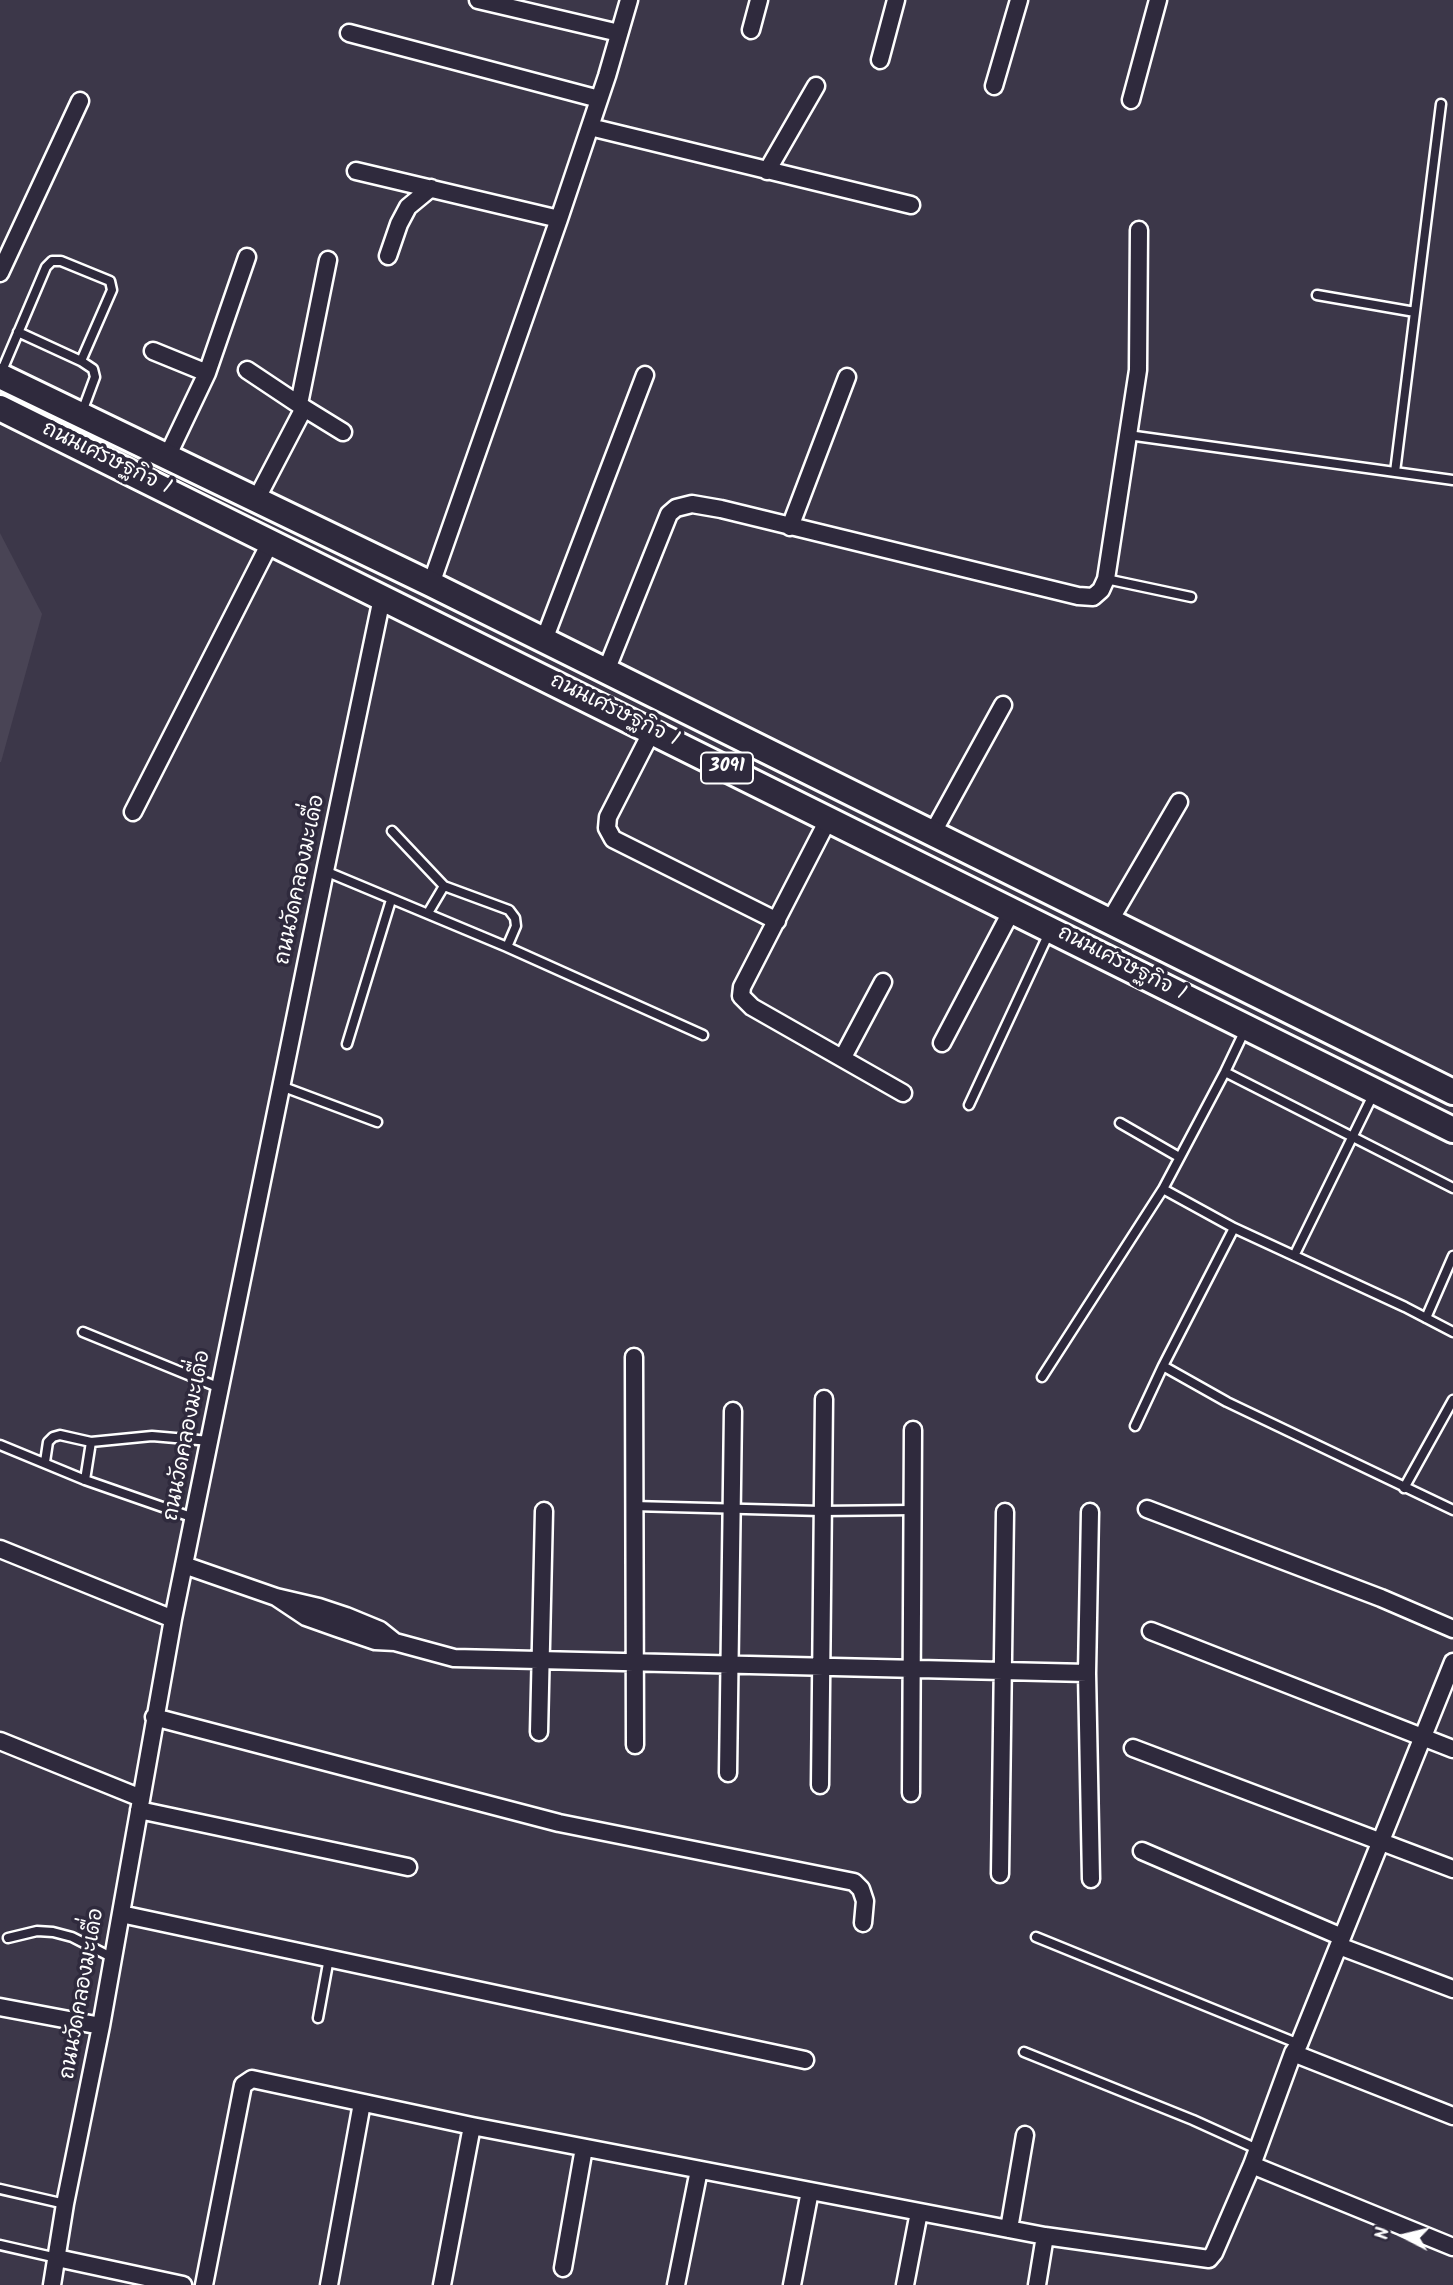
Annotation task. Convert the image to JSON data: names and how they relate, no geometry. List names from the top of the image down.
{
  "streets": {
    "main road": ["ถนนเศรษฐกิจ 1", "3091"],
    "street": ["ถนนวัดคลองมะเดื่อ"]
  },
  "crossings": [
    ["ถนนเศรษฐกิจ 1", "ถนนวัดคลองมะเดื่อ"]
  ],
  "north": "left"
}
